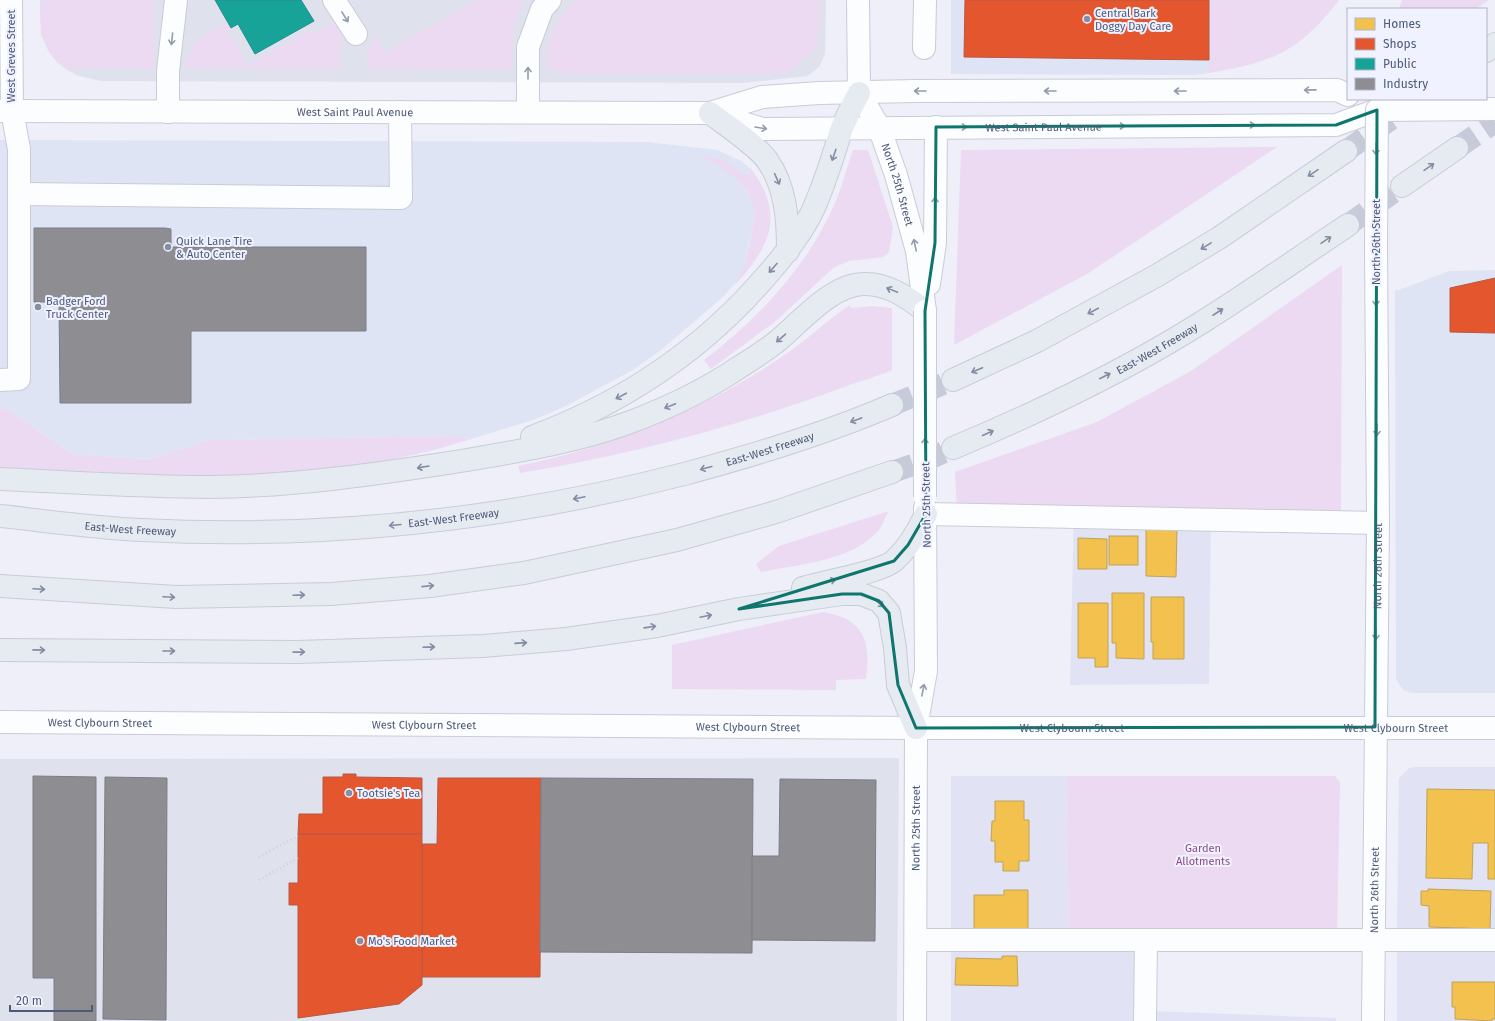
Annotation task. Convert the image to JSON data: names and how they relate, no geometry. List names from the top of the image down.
{
  "streets": {
    "highway": ["East-West Freeway"],
    "street": [
      "West Greves Street",
      "West Saint Paul Avenue",
      "North 25th Street",
      "North 26th Street",
      "West Clybourn Street"
    ]
  },
  "crossings": [
    ["West Greves Street", "West Saint Paul Avenue"],
    ["West Saint Paul Avenue", "North 25th Street"],
    ["West Saint Paul Avenue", "North 26th Street"],
    ["North 25th Street", "West Clybourn Street"],
    ["North 26th Street", "West Clybourn Street"]
  ],
  "one_way": ["North 26th Street"],
  "parks": ["Garden Allotments"],
  "places": [
    "Central Bark Doggy Day Care",
    "Quick Lane Tire & Auto Center",
    "Badger Ford Truck Center",
    "Tootsie's Tea",
    "Mo's Food Market"
  ],
  "legend": [
    "Homes",
    "Shops",
    "Public",
    "Industry"
  ],
  "scale_bar": "20 m"
}
